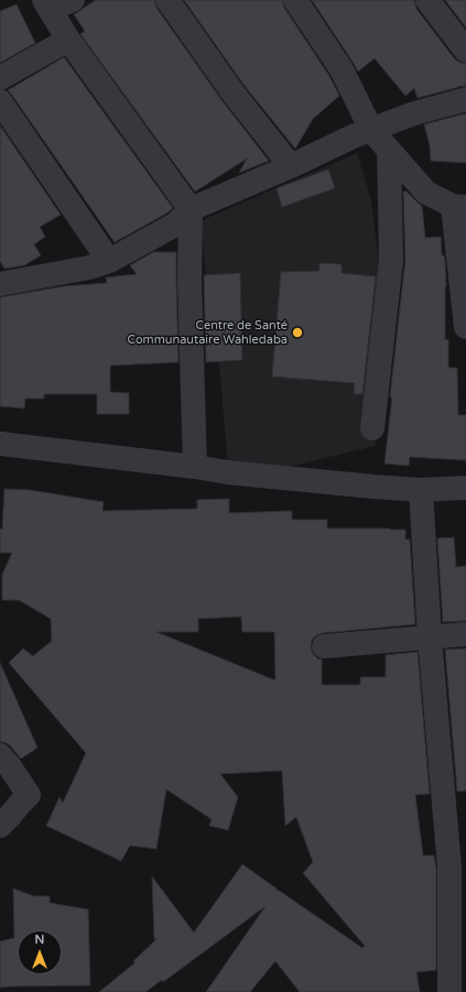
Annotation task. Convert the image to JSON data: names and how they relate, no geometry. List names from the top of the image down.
{
  "places": ["Centre de Santé Communautaire Wahledaba"],
  "north": "top"
}
